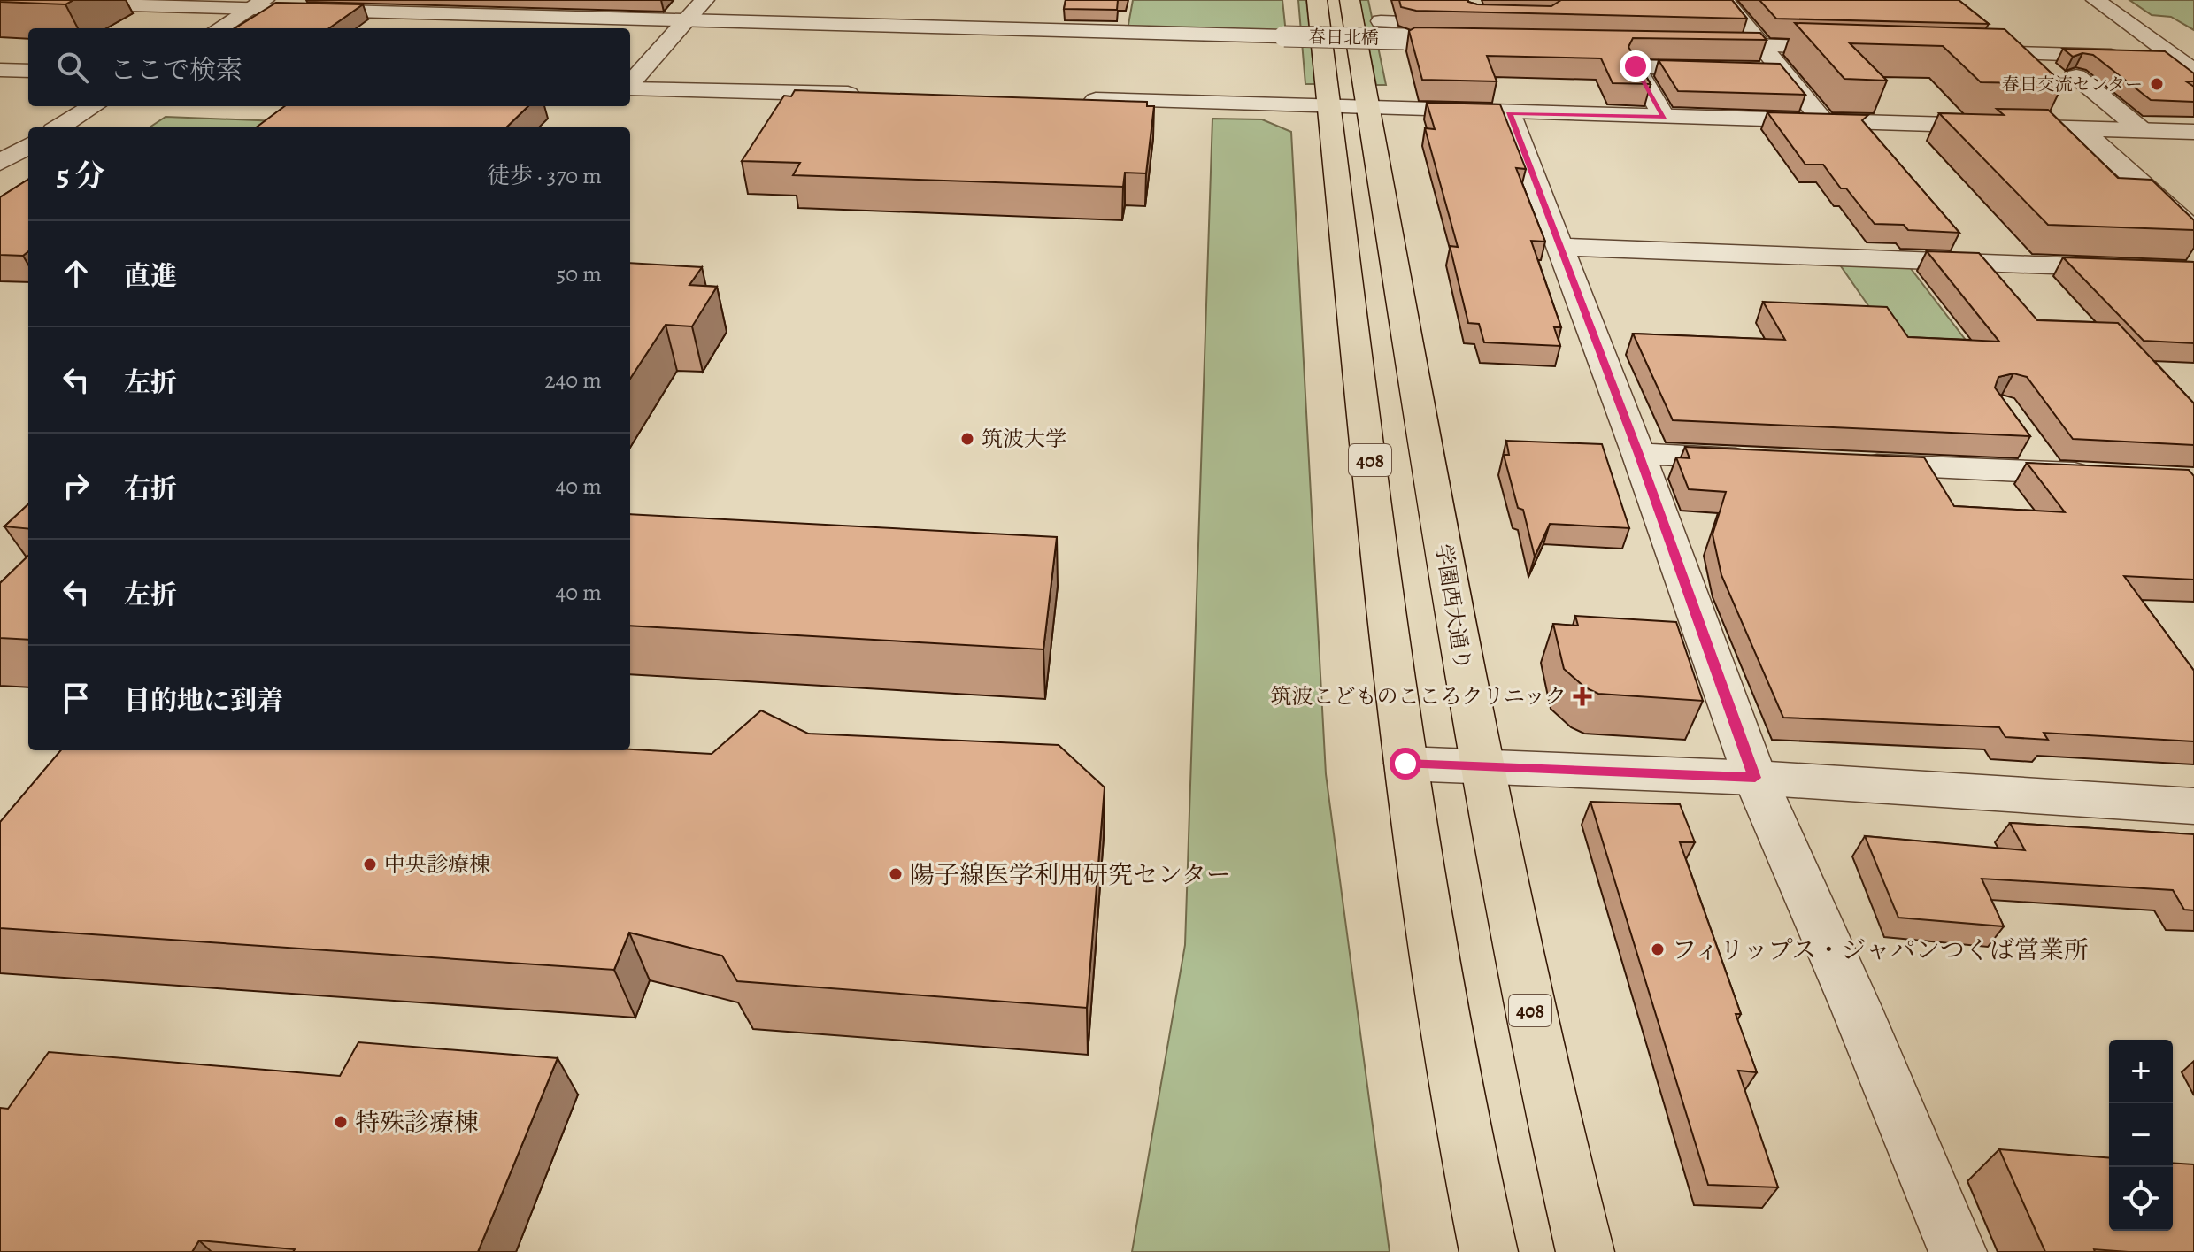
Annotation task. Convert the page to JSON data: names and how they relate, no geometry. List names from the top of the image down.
{
  "streets": {
    "highway": ["408", "学園西大通り"],
    "street": ["春日北橋"]
  },
  "places": {
    "other": [
      "春日交流センター",
      "筑波大学",
      "中央診療棟",
      "陽子線医学利用研究センター",
      "フィリップス・ジャパンつくば営業所",
      "特殊診療棟"
    ],
    "health": ["筑波こどものこころクリニック"]
  },
  "page": {
    "search": "ここで検索",
    "heading": ["5 分", "徒歩 · 370 m"],
    "list": [
      ["直進", "50 m"],
      ["左折", "240 m"],
      ["右折", "40 m"],
      ["左折", "40 m"],
      "目的地に到着"
    ],
    "map_buttons": ["+", "−"]
  }
}
